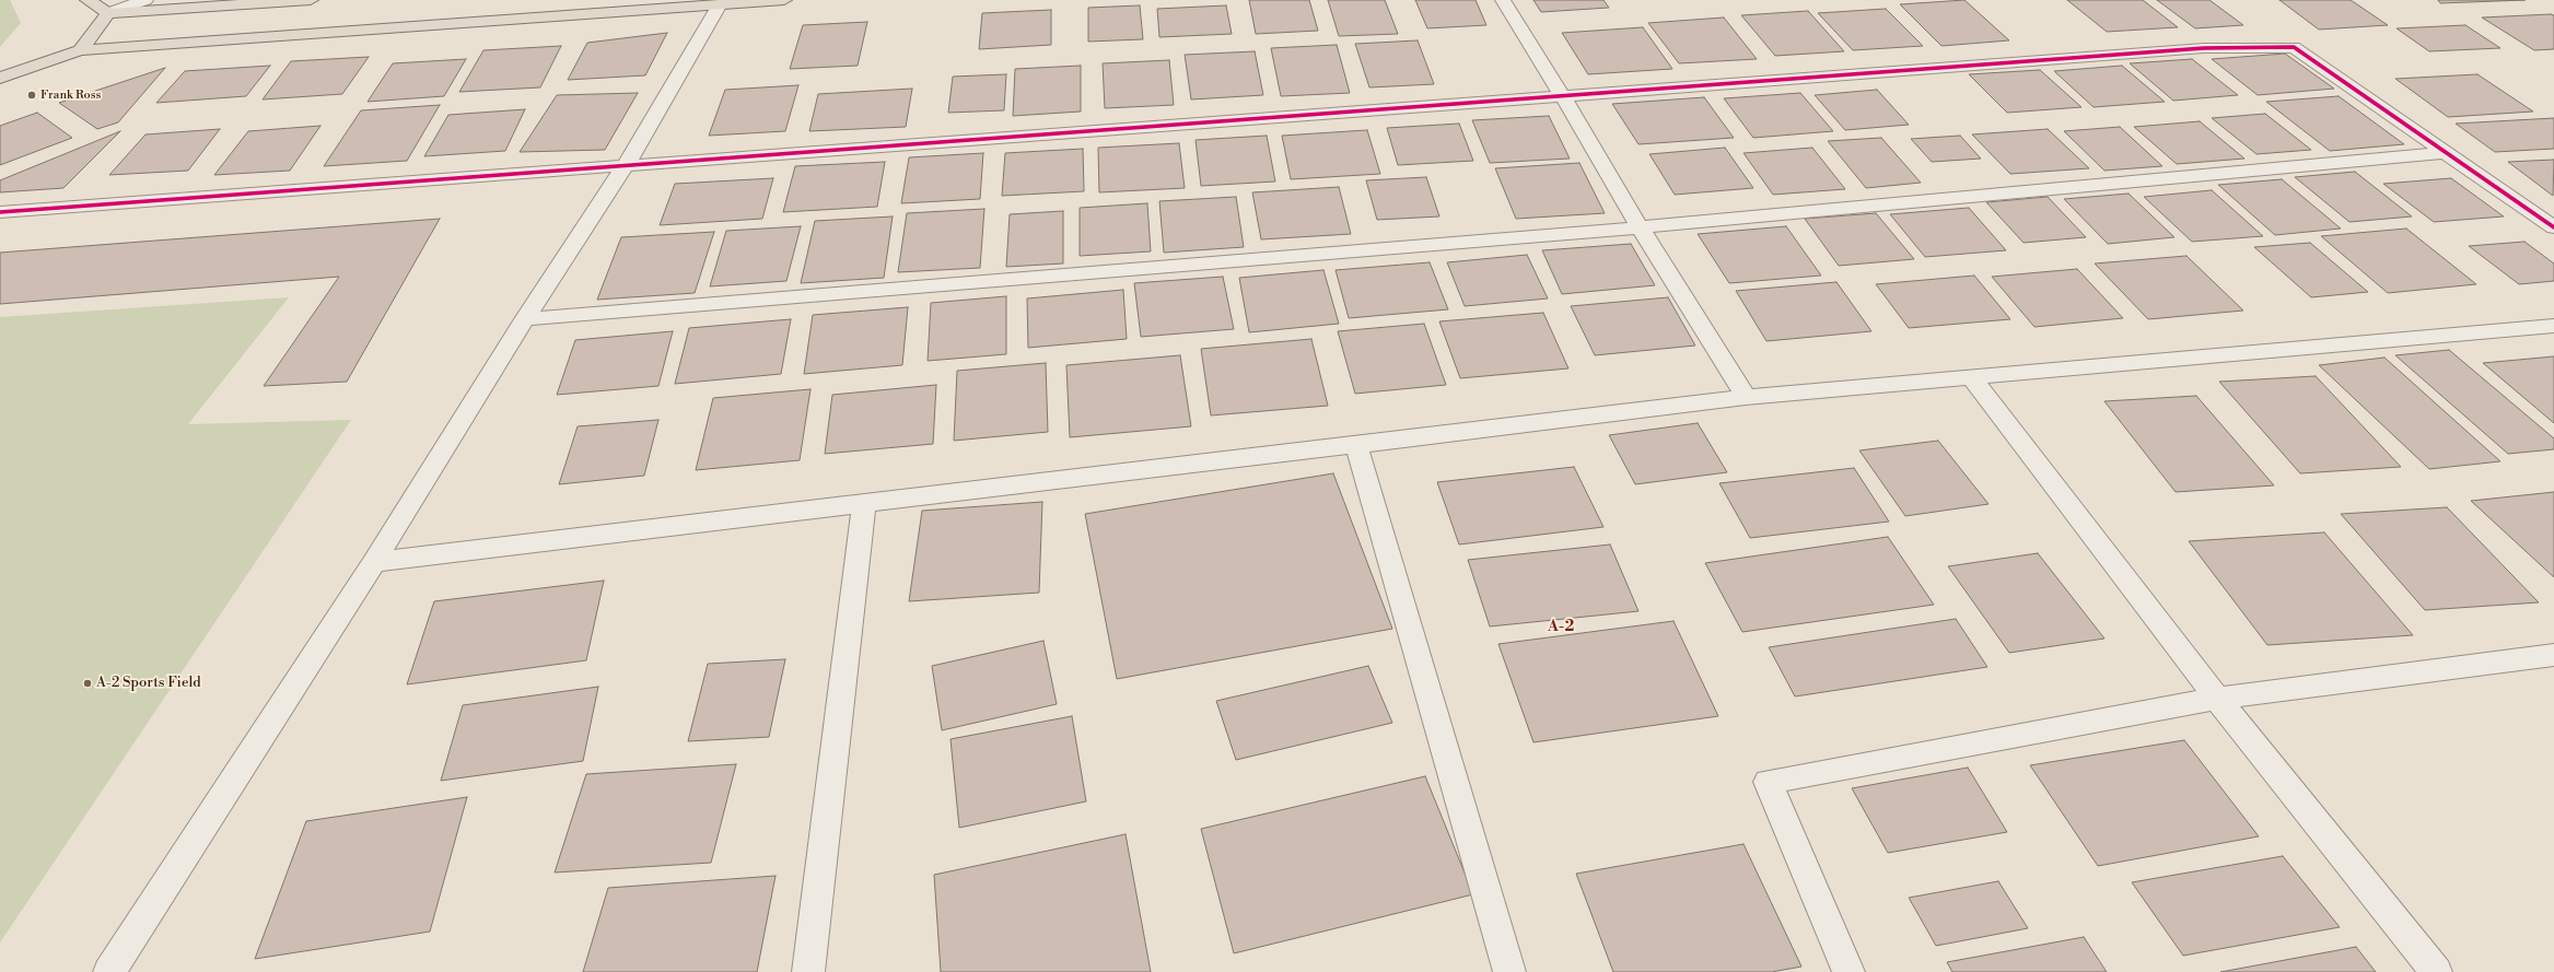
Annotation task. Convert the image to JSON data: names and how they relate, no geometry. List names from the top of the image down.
{
  "districts": ["A-2"],
  "places": ["Frank Ross", "A-2 Sports Field"]
}
